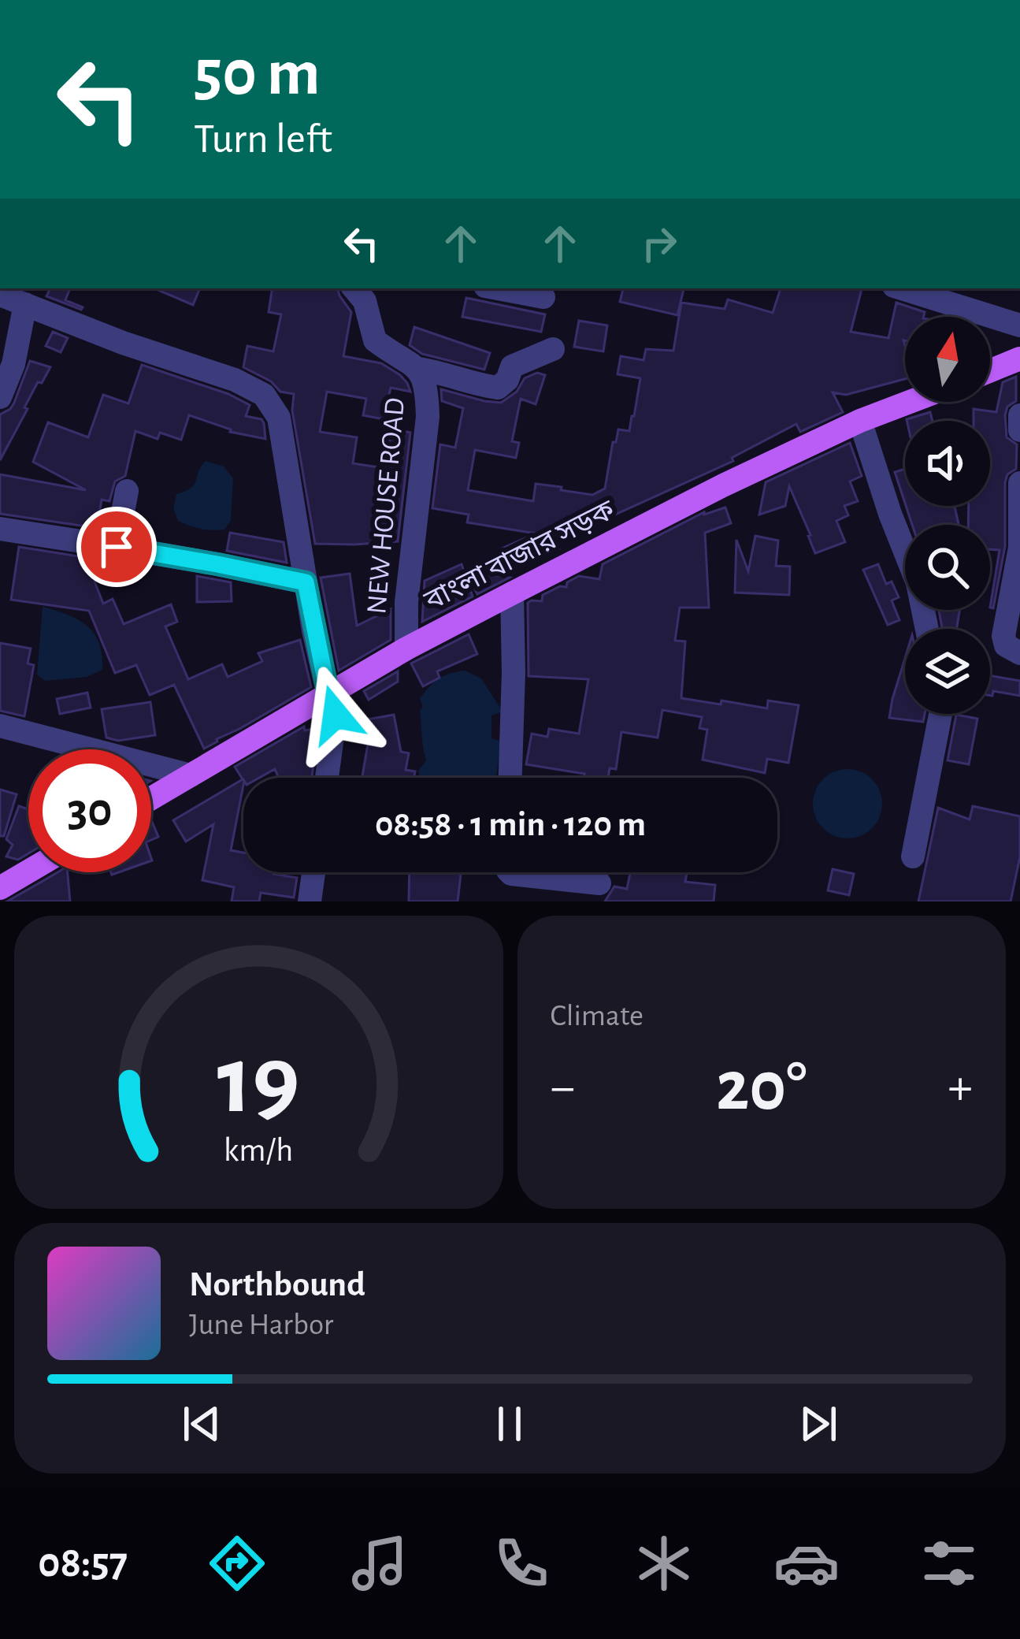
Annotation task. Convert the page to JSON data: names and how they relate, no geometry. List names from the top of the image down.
{
  "streets": {
    "main road": ["বাংলা বাজার সড়ক"],
    "street": ["NEW HOUSE ROAD"]
  },
  "crossings": [
    ["NEW HOUSE ROAD", "বাংলা বাজার সড়ক"]
  ],
  "north": "top",
  "page": {
    "turn": ["50 m", "Turn left"],
    "limit": "30",
    "trip": "08:58 · 1 min · 120 m",
    "tile": "Climate",
    "heat": ["−", "20°", "+"],
    "song": ["Northbound", "June Harbor"],
    "tabs": "08:57",
    "gauge": ["19", "km/h"]
  }
}
